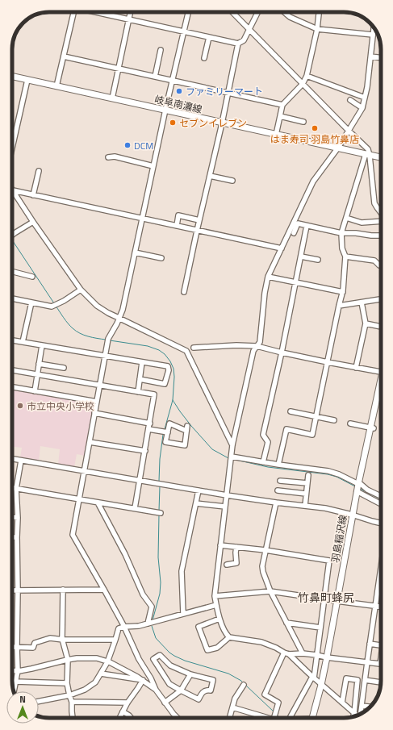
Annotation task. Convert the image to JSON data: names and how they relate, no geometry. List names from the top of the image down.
{
  "streets": {
    "main road": ["岐阜南濃線", "羽島稲沢線"]
  },
  "districts": ["竹鼻町蜂尻"],
  "places": [
    "ファミリーマート",
    "セブンイレブン",
    "はま寿司 羽島竹鼻店",
    "DCM",
    "市立中央小学校"
  ],
  "north": "top"
}
